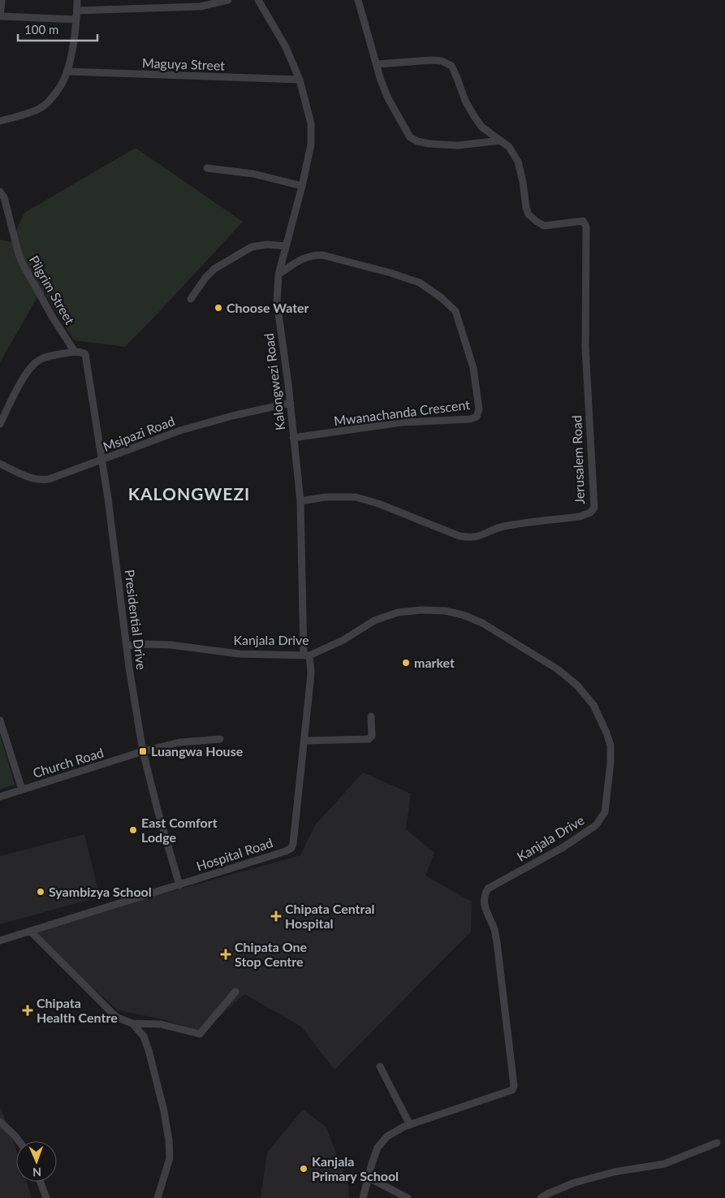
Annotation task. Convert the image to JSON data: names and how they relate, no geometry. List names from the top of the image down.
{
  "streets": {
    "street": [
      "Maguya Street",
      "Pilgrim Street",
      "Kalongwezi Road",
      "Mwanachanda Crescent",
      "Msipazi Road",
      "Jerusalem Road",
      "Presidential Drive",
      "Kanjala Drive",
      "Church Road",
      "Hospital Road"
    ]
  },
  "crossings": [
    ["Maguya Street", "Kalongwezi Road"],
    ["Pilgrim Street", "Presidential Drive"],
    ["Kalongwezi Road", "Mwanachanda Crescent"],
    ["Kalongwezi Road", "Msipazi Road"],
    ["Kalongwezi Road", "Jerusalem Road"],
    ["Kalongwezi Road", "Kanjala Drive"],
    ["Kalongwezi Road", "Hospital Road"],
    ["Msipazi Road", "Presidential Drive"],
    ["Presidential Drive", "Kanjala Drive"],
    ["Presidential Drive", "Church Road"],
    ["Presidential Drive", "Hospital Road"],
    ["Kanjala Drive", "Hospital Road"]
  ],
  "districts": ["KALONGWEZI"],
  "places": {
    "other": [
      "Choose Water",
      "market",
      "East Comfort Lodge",
      "Syambizya School",
      "Kanjala Primary School"
    ],
    "transit": ["Luangwa House"],
    "health": ["Chipata Central Hospital", "Chipata One Stop Centre", "Chipata Health Centre"]
  },
  "scale_bar": "100 m",
  "north": "bottom"
}
